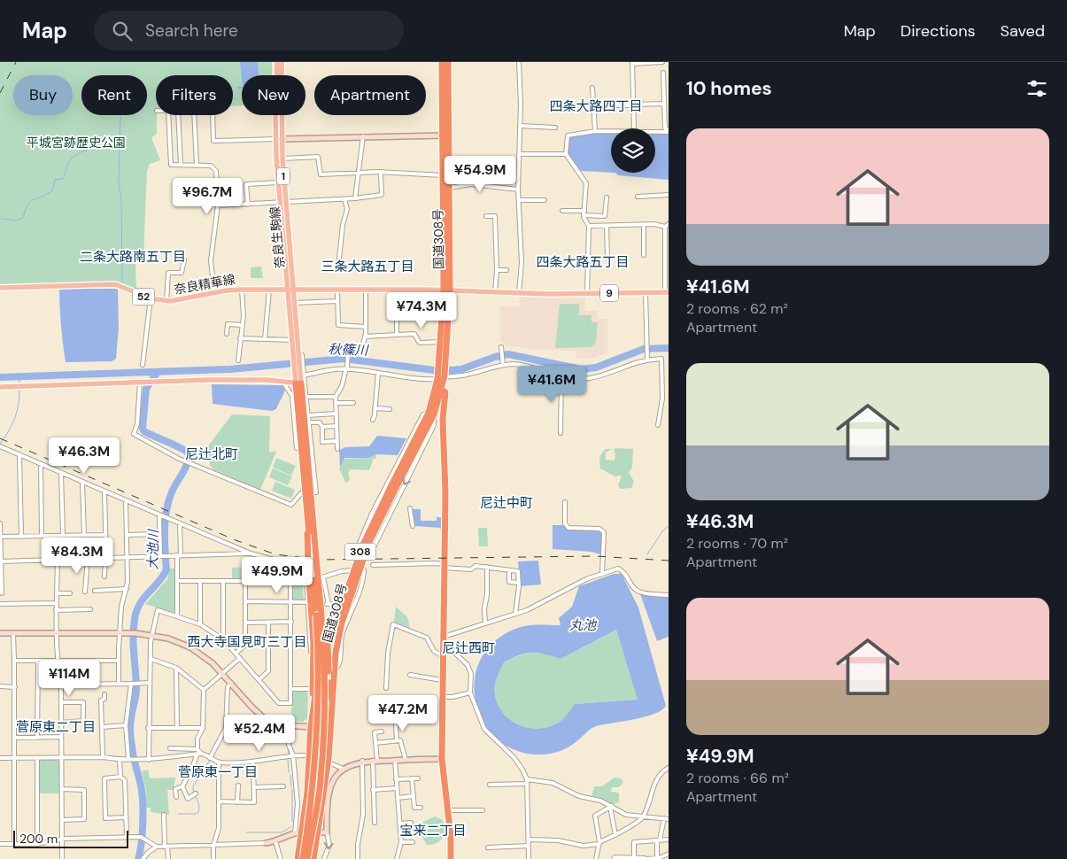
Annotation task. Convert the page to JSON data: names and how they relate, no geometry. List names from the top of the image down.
{
  "streets": {
    "highway": ["国道308号", "308"],
    "main road": [
      "1",
      "奈良生駒線",
      "奈良精華線",
      "9",
      "52"
    ]
  },
  "crossings": [
    ["奈良生駒線", "奈良精華線"],
    ["国道308号", "奈良精華線"],
    ["国道308号", "9"],
    ["国道308号", "308"],
    ["奈良精華線", "9"]
  ],
  "districts": [
    "四条大路四丁目",
    "二条大路南五丁目",
    "四条大路五丁目",
    "三条大路五丁目",
    "尼辻北町",
    "尼辻中町",
    "西大寺国見町三丁目",
    "尼辻西町",
    "菅原東二丁目",
    "菅原東一丁目",
    "宝来二丁目"
  ],
  "water": ["秋篠川", "大池川", "丸池"],
  "parks": ["平城宮跡歴史公園"],
  "scale_bar": "200 m",
  "page": {
    "header": "Map",
    "search": "Search here",
    "nav": ["Map", "Directions", "Saved"],
    "heading": "10 homes",
    "chip": [
      "Buy",
      "Rent",
      "Filters",
      "New",
      "Apartment"
    ],
    "list": [
      {
        "name": "¥41.6M",
        "note": "2 rooms · 62 m² · Apartment"
      },
      {
        "name": "¥46.3M",
        "note": "2 rooms · 70 m² · Apartment"
      },
      {
        "name": "¥49.9M",
        "note": "2 rooms · 66 m² · Apartment"
      }
    ],
    "price": [
      "¥54.9M",
      "¥96.7M",
      "¥74.3M",
      "¥41.6M",
      "¥46.3M",
      "¥84.3M",
      "¥49.9M",
      "¥114M",
      "¥47.2M",
      "¥52.4M"
    ],
    "scale": "200 m"
  }
}
